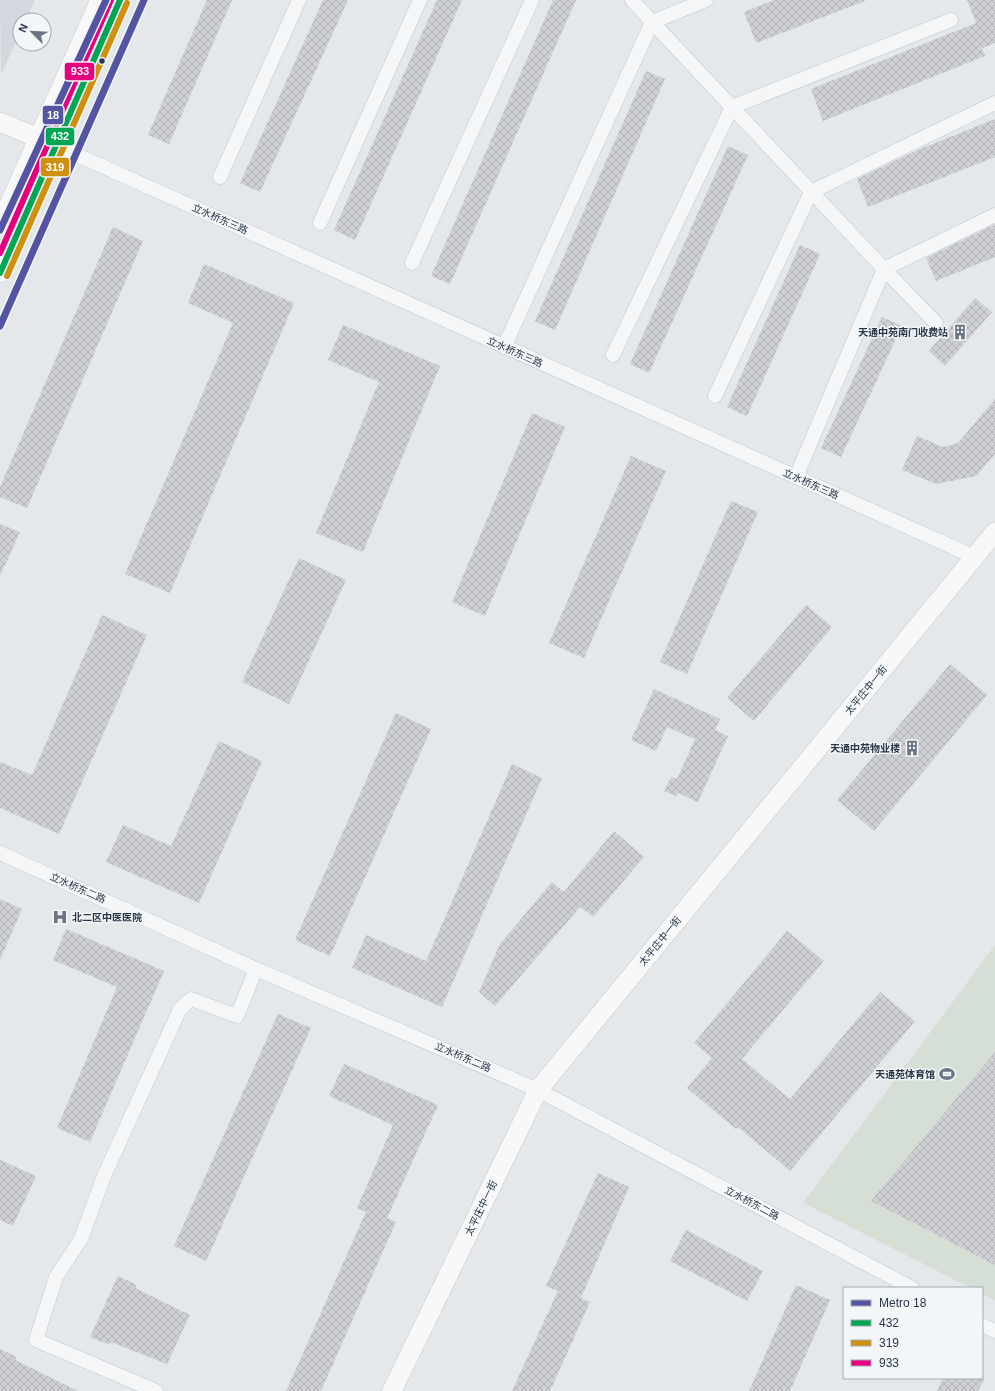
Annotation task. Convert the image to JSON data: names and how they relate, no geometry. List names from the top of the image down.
{
  "streets": {
    "street": ["立水桥东三路", "太平庄中一街", "立水桥东二路"]
  },
  "crossings": [
    ["立水桥东三路", "太平庄中一街"],
    ["太平庄中一街", "立水桥东二路"]
  ],
  "places": {
    "building": ["天通中苑南门收费站", "天通中苑物业楼"],
    "hospital": ["北二区中医医院"],
    "sports": ["天通苑体育馆"]
  },
  "lines": [
    "metro line 18",
    "transit line 432",
    "transit line 933",
    "transit line 319"
  ],
  "legend": [
    "Metro 18",
    "432",
    "319",
    "933"
  ],
  "north": "top left"
}
